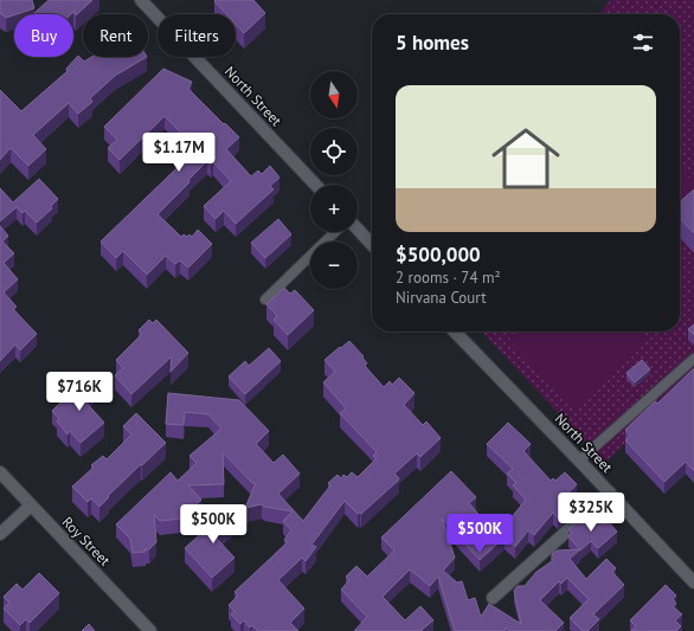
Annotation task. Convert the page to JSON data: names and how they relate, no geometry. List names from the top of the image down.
{
  "streets": {
    "street": ["North Street", "Roy Street"]
  },
  "north": "bottom",
  "page": {
    "chip": ["Buy", "Rent", "Filters"],
    "heading": "5 homes",
    "map_buttons": ["+", "−"],
    "list": [
      {
        "name": "$500,000",
        "note": "2 rooms · 74 m² · Nirvana Court"
      }
    ],
    "price": [
      "$1.17M",
      "$716K",
      "$325K",
      "$500K",
      "$500K"
    ]
  }
}
